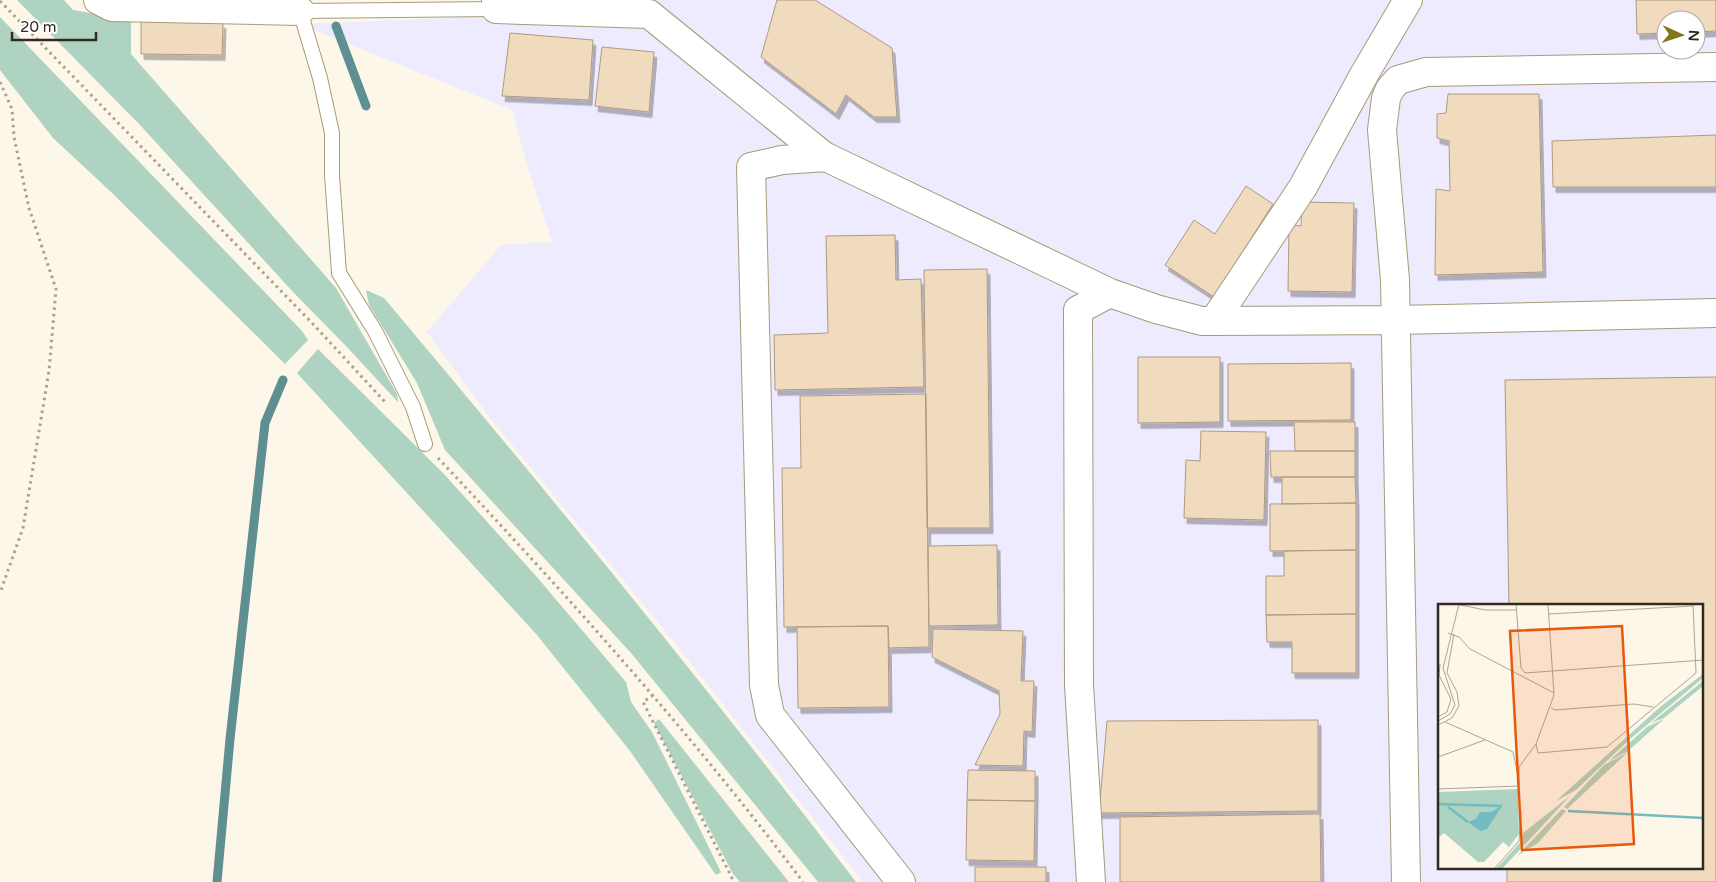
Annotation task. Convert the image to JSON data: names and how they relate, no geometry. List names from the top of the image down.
{
  "scale_bar": "20 m",
  "north": "right"
}
